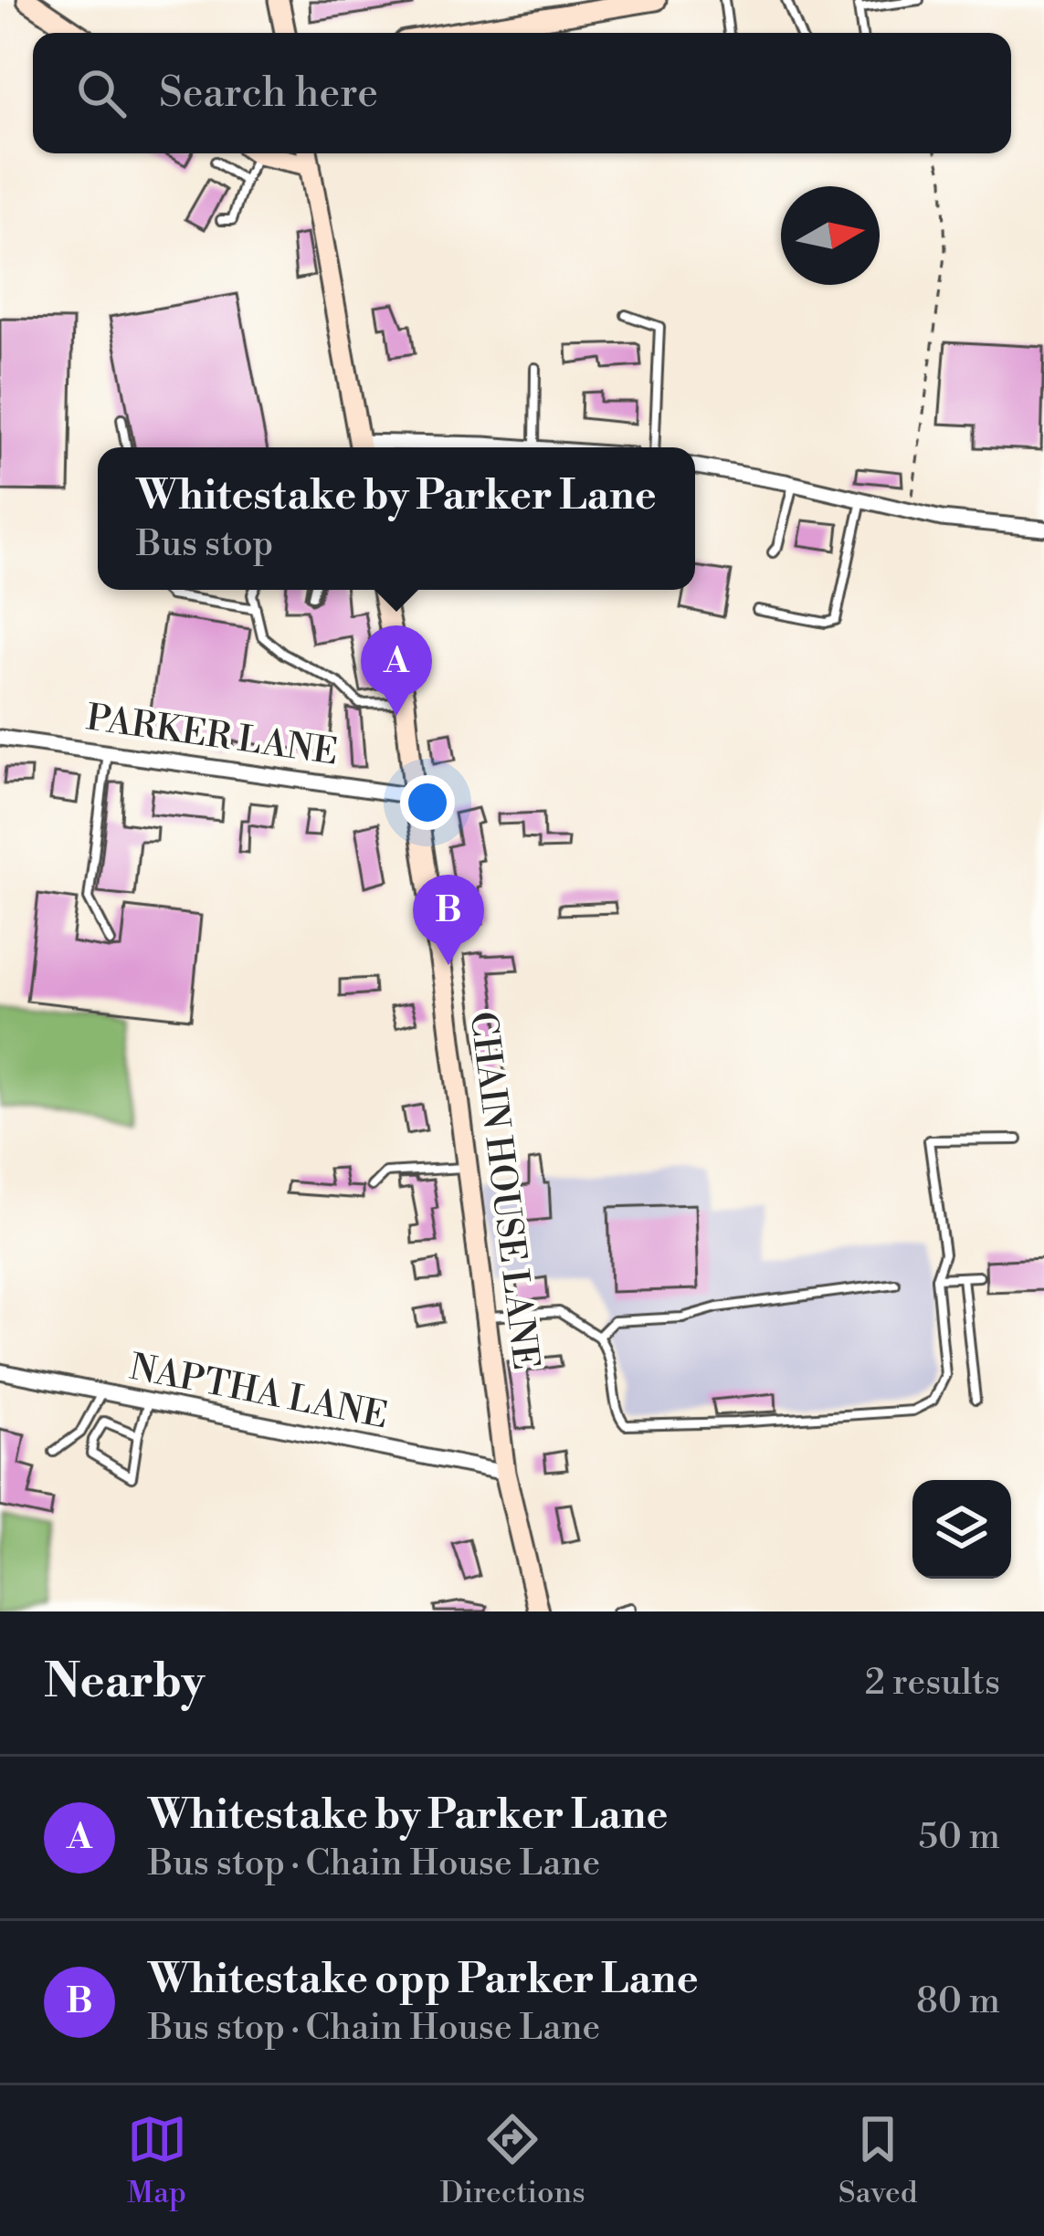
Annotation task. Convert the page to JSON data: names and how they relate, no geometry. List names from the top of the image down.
{
  "streets": {
    "street": ["PARKER LANE", "CHAIN HOUSE LANE", "NAPTHA LANE"]
  },
  "crossings": [
    ["PARKER LANE", "CHAIN HOUSE LANE"],
    ["CHAIN HOUSE LANE", "NAPTHA LANE"]
  ],
  "north": "right",
  "page": {
    "search": "Search here",
    "popup": ["Whitestake by Parker Lane", "Bus stop"],
    "pins": ["A", "B"],
    "heading": ["Nearby", "2 results"],
    "list": [
      {
        "mark": "A",
        "name": "Whitestake by Parker Lane",
        "note": "Bus stop · Chain House Lane",
        "value": "50 m"
      },
      {
        "mark": "B",
        "name": "Whitestake opp Parker Lane",
        "note": "Bus stop · Chain House Lane",
        "value": "80 m"
      }
    ],
    "nav": ["Map", "Directions", "Saved"]
  }
}
